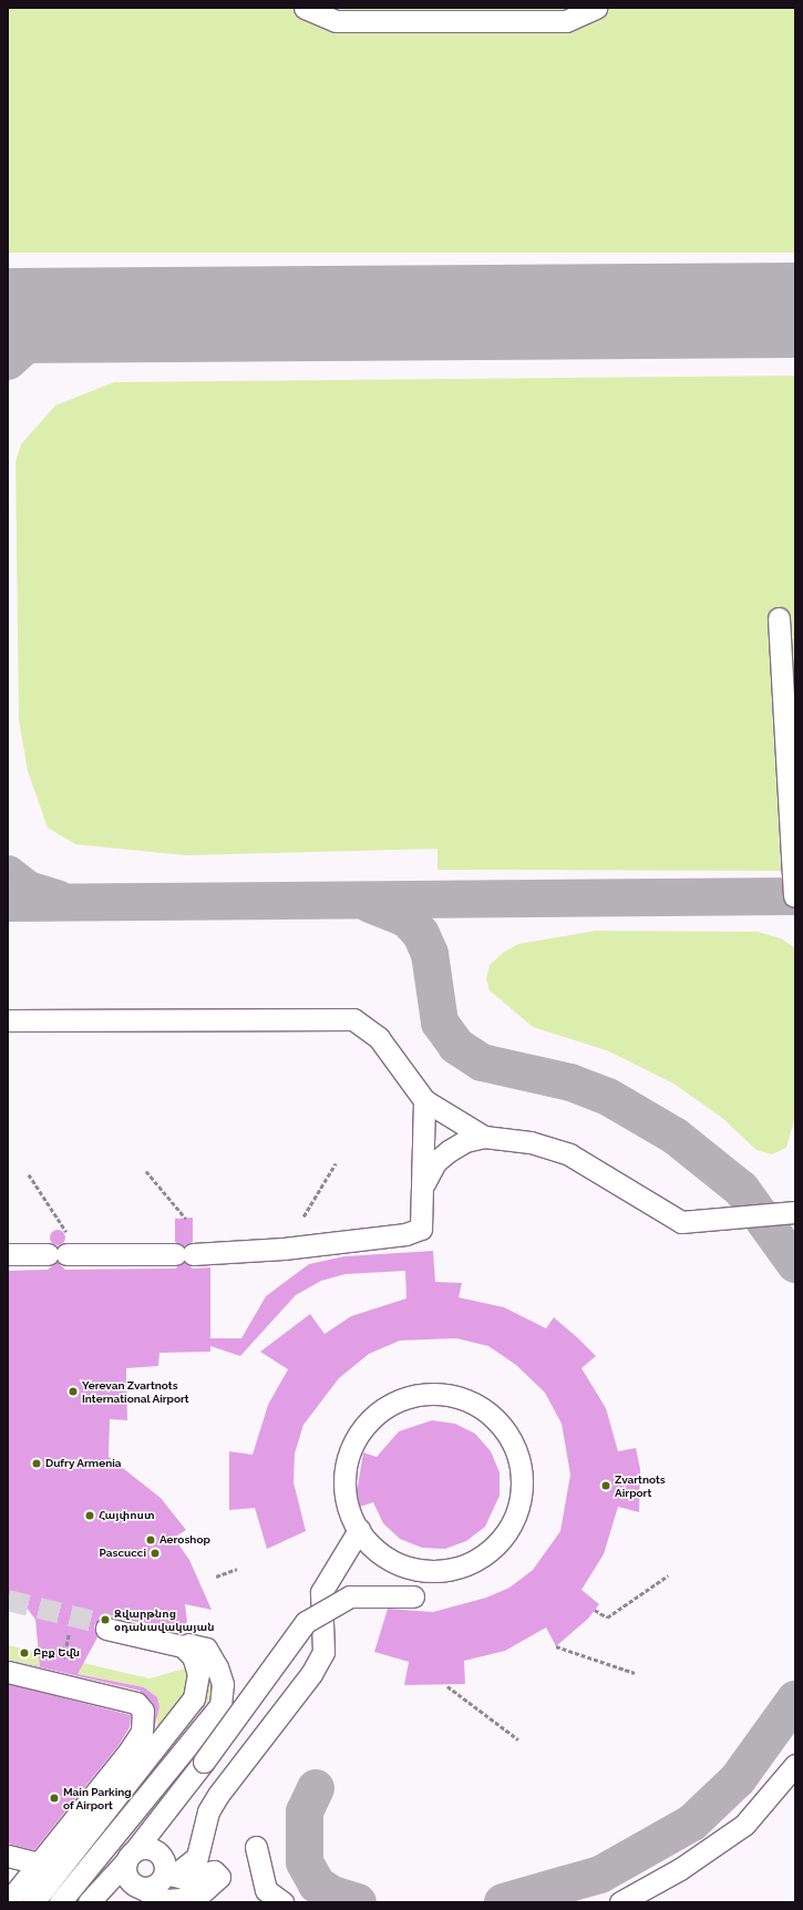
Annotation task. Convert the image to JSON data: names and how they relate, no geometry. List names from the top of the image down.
{
  "places": [
    "Yerevan Zvartnots International Airport",
    "Dufry Armenia",
    "Zvartnots Airport",
    "Հայփոստ",
    "Aeroshop",
    "Pascucci",
    "Զվարթնոց օդանավակայան",
    "Բբք Եվն",
    "Main Parking of Airport"
  ]
}
